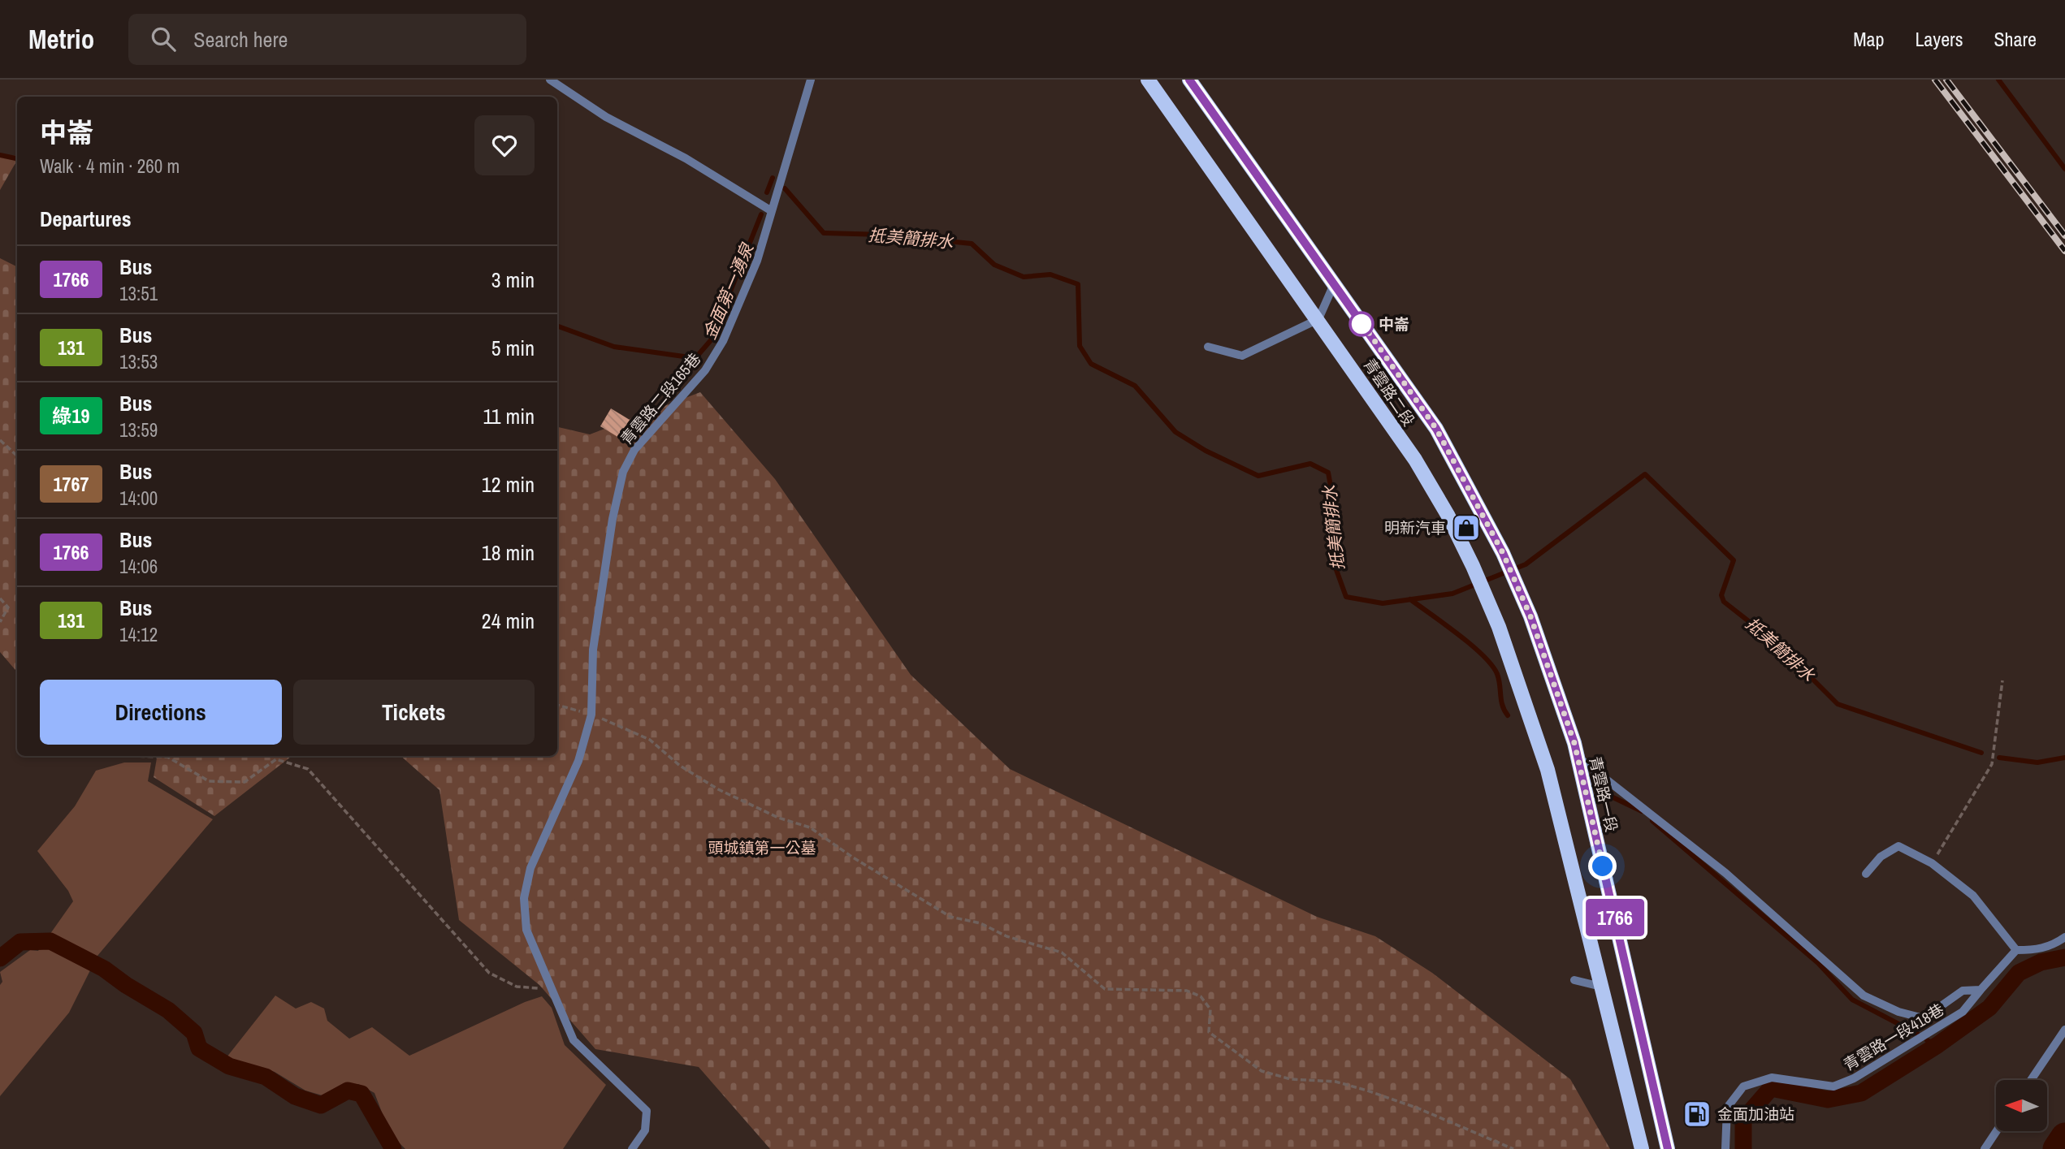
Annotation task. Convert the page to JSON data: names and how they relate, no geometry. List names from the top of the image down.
{
  "streets": {
    "main road": ["青雲路二段", "青雲路一段"],
    "lane": ["青雲路二段165巷", "青雲路一段418巷"]
  },
  "crossings": [
    ["青雲路二段", "青雲路一段"]
  ],
  "water": ["抵美簡排水", "金面第一湧泉"],
  "parks": ["頭城鎮第一公墓"],
  "places": {
    "other": ["中崙"],
    "shop": ["明新汽車"],
    "fuel station": ["金面加油站"]
  },
  "lines": ["bus line 1766"],
  "north": "left",
  "page": {
    "header": "Metrio",
    "search": "Search here",
    "nav": ["Map", "Layers", "Share"],
    "on_map": "1766",
    "heading": [
      ["中崙", "Walk · 4 min · 260 m"],
      "Departures"
    ],
    "list": [
      {
        "mark": "1766",
        "name": "Bus",
        "note": "13:51",
        "value": "3 min"
      },
      {
        "mark": "131",
        "name": "Bus",
        "note": "13:53",
        "value": "5 min"
      },
      {
        "mark": "綠19",
        "name": "Bus",
        "note": "13:59",
        "value": "11 min"
      },
      {
        "mark": "1767",
        "name": "Bus",
        "note": "14:00",
        "value": "12 min"
      },
      {
        "mark": "1766",
        "name": "Bus",
        "note": "14:06",
        "value": "18 min"
      },
      {
        "mark": "131",
        "name": "Bus",
        "note": "14:12",
        "value": "24 min"
      }
    ],
    "buttons": ["Directions", "Tickets"]
  }
}
